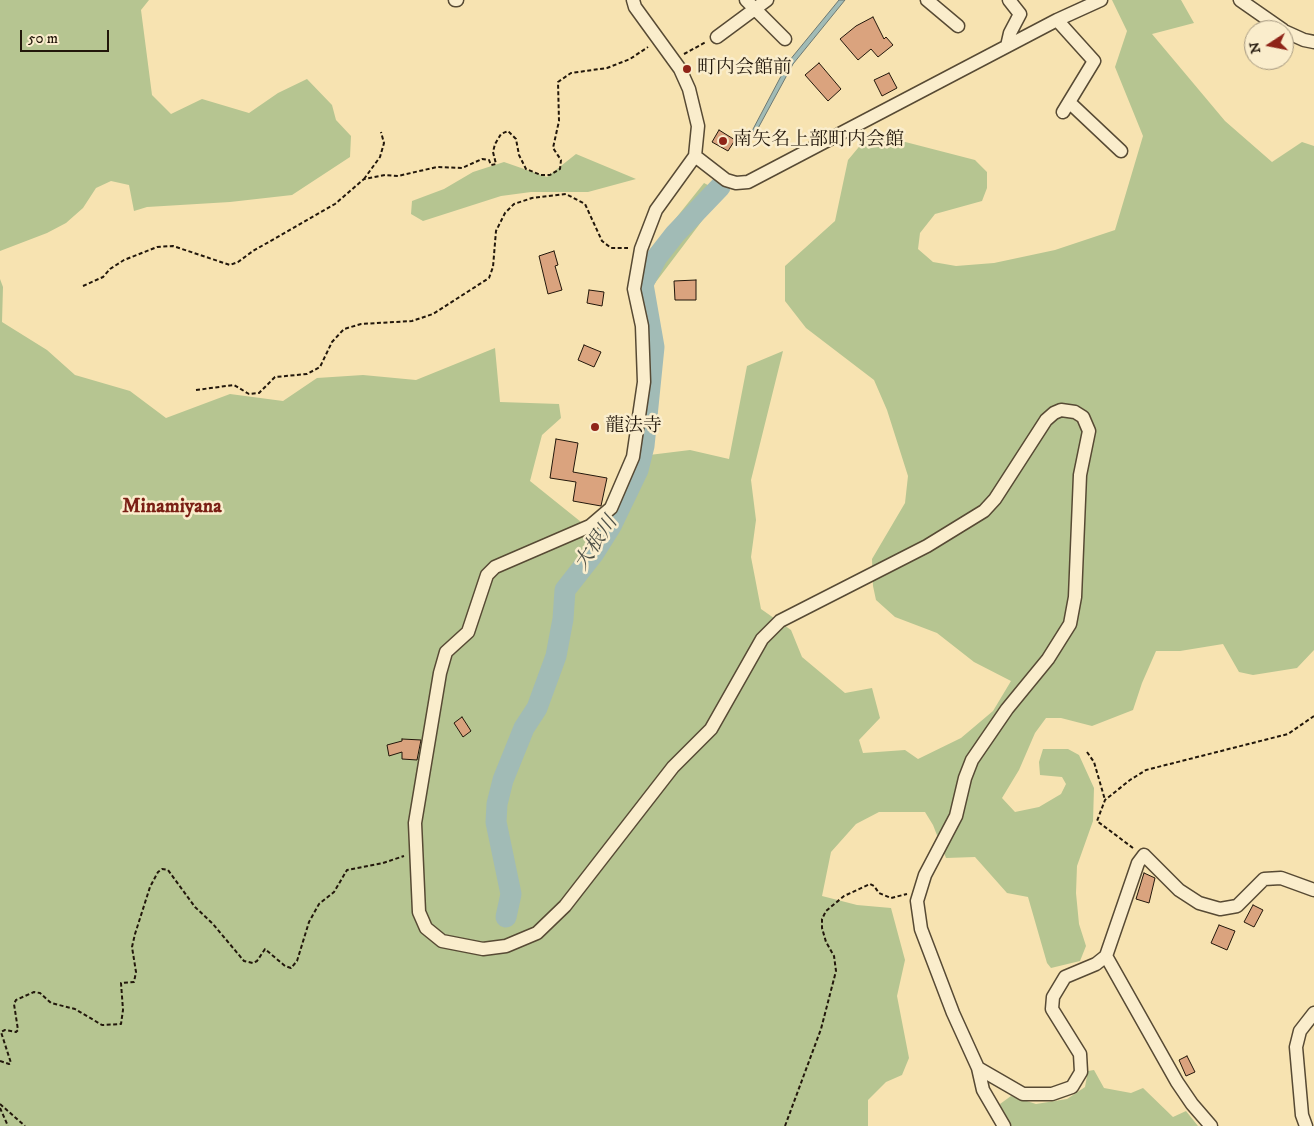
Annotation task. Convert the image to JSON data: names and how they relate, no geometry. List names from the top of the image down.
{
  "districts": ["Minamiyana"],
  "water": ["大根川"],
  "places": ["町内会館前", "南矢名上部町内会館", "龍法寺"],
  "scale_bar": "50 m",
  "north": "left"
}
